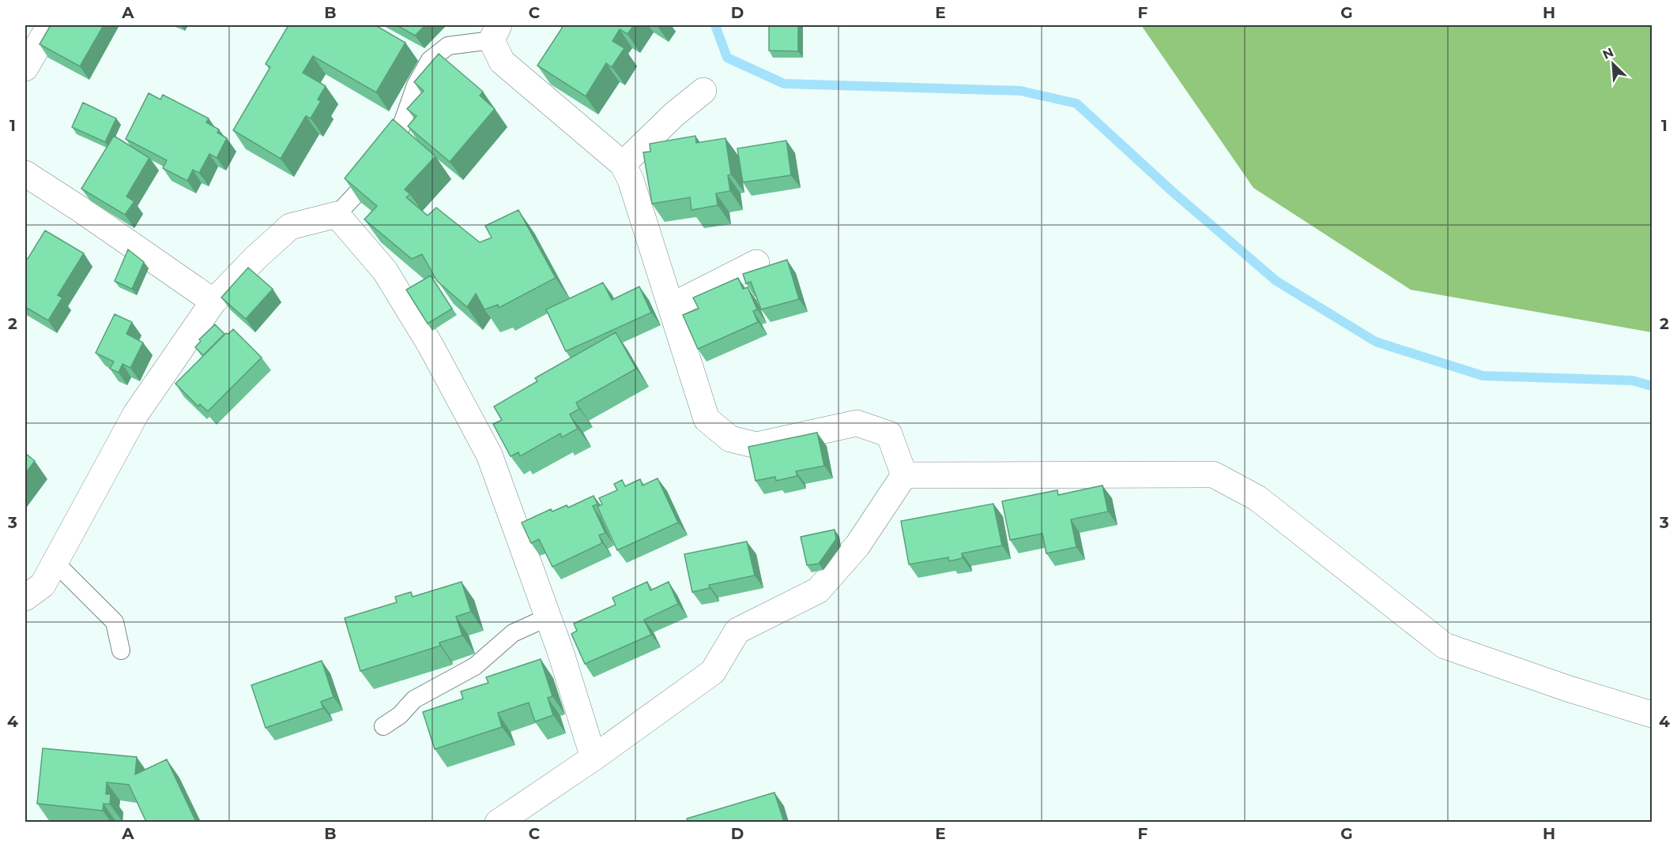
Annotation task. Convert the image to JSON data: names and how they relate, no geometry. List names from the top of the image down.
{
  "north": "top left",
  "grid": {
    "columns": [
      "A",
      "B",
      "C",
      "D",
      "E",
      "F",
      "G",
      "H"
    ],
    "rows": [
      "1",
      "2",
      "3",
      "4"
    ]
  }
}
